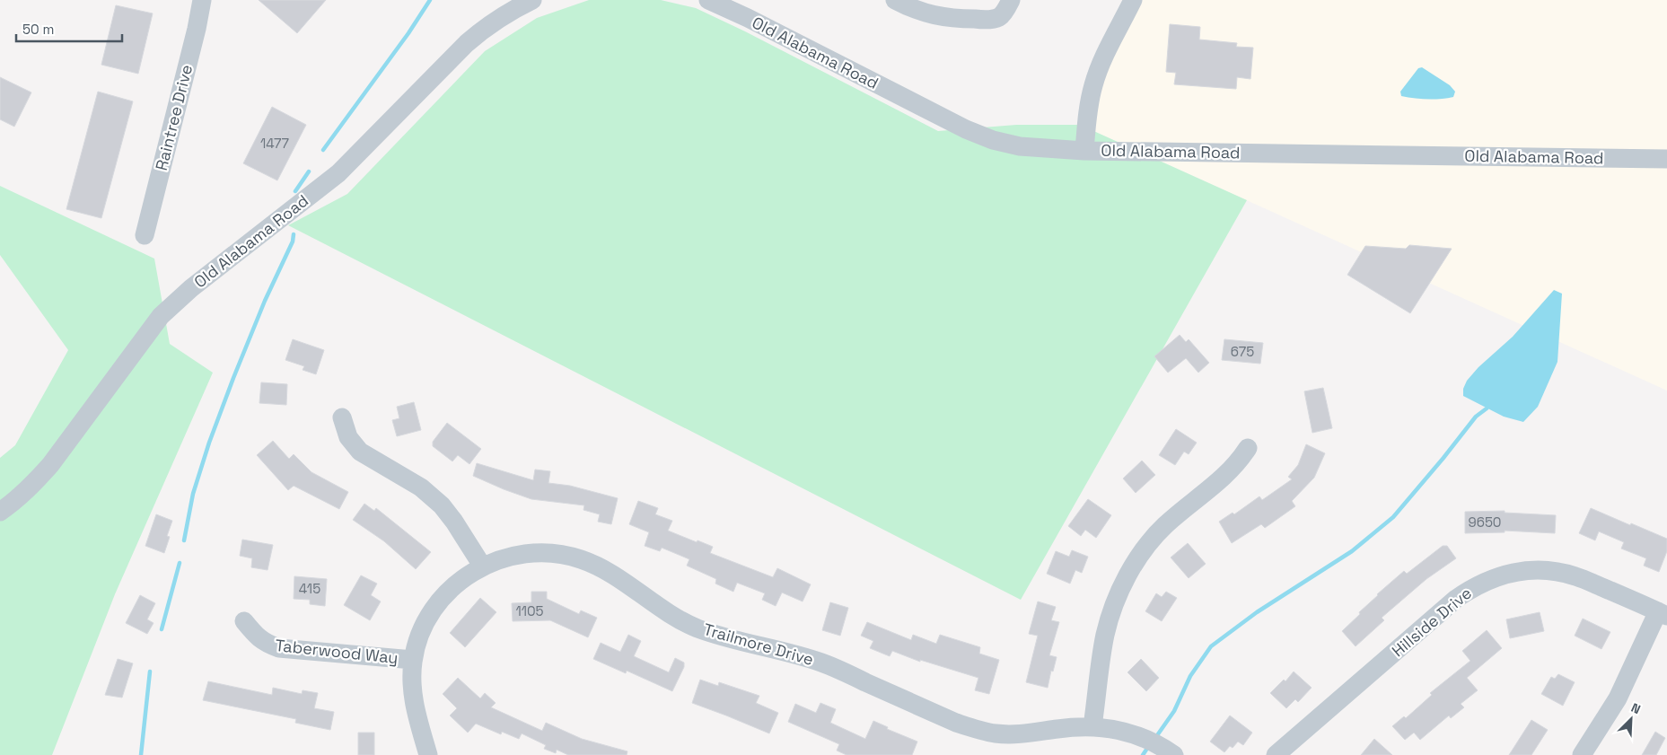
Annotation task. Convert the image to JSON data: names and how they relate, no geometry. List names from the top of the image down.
{
  "streets": {
    "street": [
      "Old Alabama Road",
      "Raintree Drive",
      "Hillside Drive",
      "Trailmore Drive",
      "Taberwood Way"
    ]
  },
  "crossings": [
    ["Trailmore Drive", "Taberwood Way"]
  ],
  "house_numbers": [
    "1477",
    "675",
    "9650",
    "415",
    "1105"
  ],
  "scale_bar": "50 m",
  "north": "top right"
}
